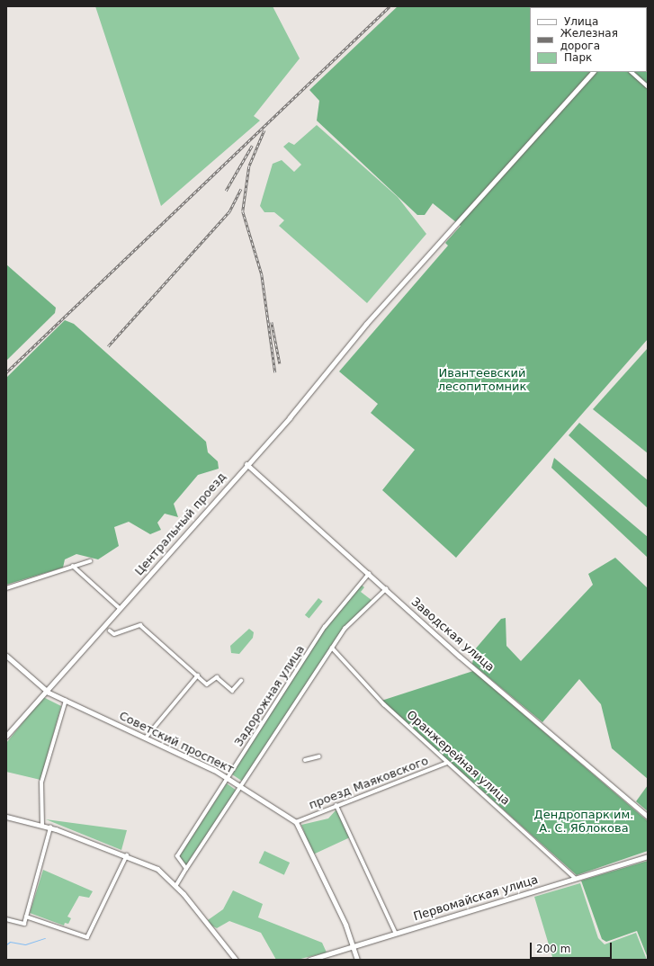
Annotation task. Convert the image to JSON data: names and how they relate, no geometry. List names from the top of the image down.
{
  "streets": {
    "street": [
      "Центральный проезд",
      "Заводская улица",
      "Задорожная улица",
      "Советский проспект",
      "Оранжерейная улица",
      "проезд Маяковского",
      "Первомайская улица"
    ]
  },
  "crossings": [
    ["Центральный проезд", "Заводская улица"],
    ["Центральный проезд", "Советский проспект"],
    ["Заводская улица", "Задорожная улица"],
    ["Задорожная улица", "Советский проспект"],
    ["Советский проспект", "проезд Маяковского"],
    ["Оранжерейная улица", "проезд Маяковского"],
    ["Оранжерейная улица", "Первомайская улица"]
  ],
  "parks": ["Ивантеевский лесопитомник", "Дендропарк им. А. С. Яблокова"],
  "legend": ["Улица", "Железная дорога", "Парк"],
  "scale_bar": "200 m"
}
